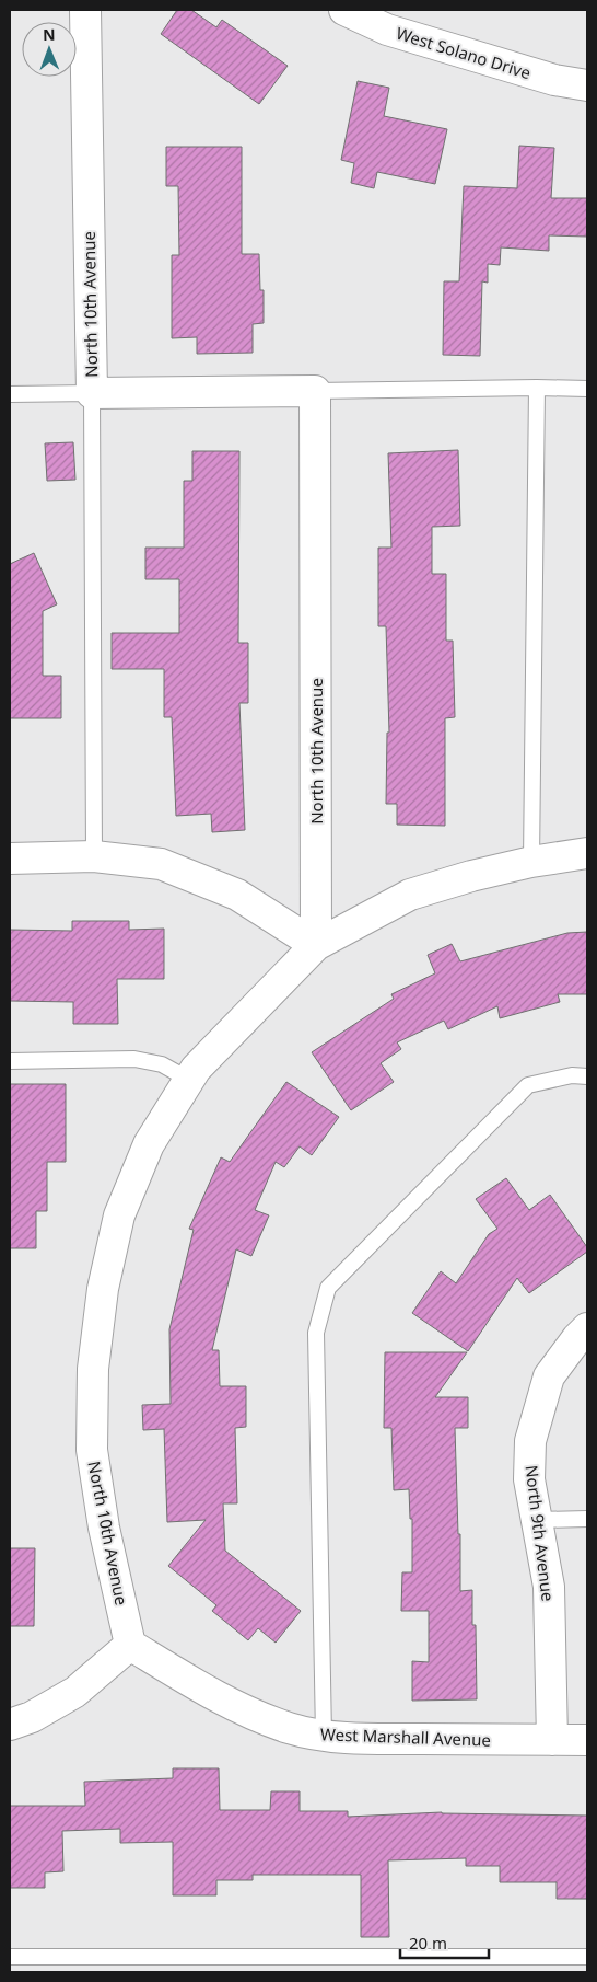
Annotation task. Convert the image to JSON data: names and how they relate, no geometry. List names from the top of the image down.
{
  "streets": {
    "street": [
      "West Solano Drive",
      "North 10th Avenue",
      "North 9th Avenue",
      "West Marshall Avenue"
    ]
  },
  "crossings": [
    ["North 10th Avenue", "West Marshall Avenue"],
    ["North 9th Avenue", "West Marshall Avenue"]
  ],
  "scale_bar": "20 m",
  "north": "top"
}
